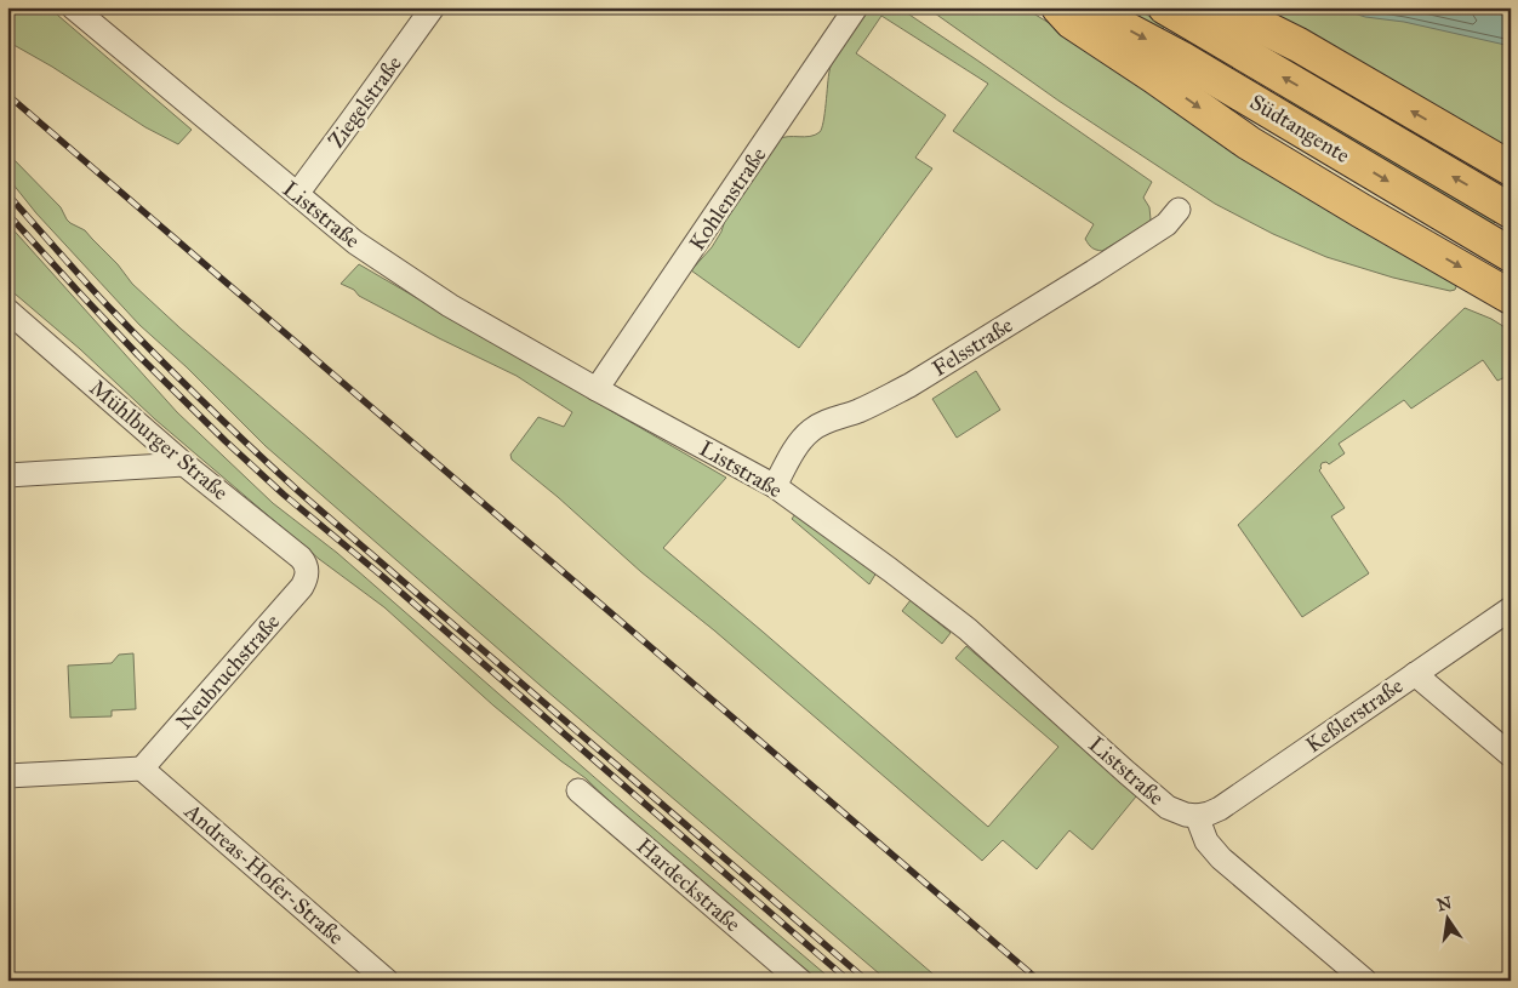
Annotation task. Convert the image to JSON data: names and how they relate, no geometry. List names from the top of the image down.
{
  "streets": {
    "highway": ["Südtangente"],
    "street": [
      "Ziegelstraße",
      "Kohlenstraße",
      "Liststraße",
      "Felsstraße",
      "Mühlburger Straße",
      "Neubruchstraße",
      "Keßlerstraße",
      "Andreas-Hofer-Straße",
      "Hardeckstraße"
    ]
  },
  "crossings": [
    ["Ziegelstraße", "Liststraße"],
    ["Kohlenstraße", "Liststraße"],
    ["Liststraße", "Felsstraße"],
    ["Liststraße", "Keßlerstraße"],
    ["Mühlburger Straße", "Neubruchstraße"],
    ["Neubruchstraße", "Andreas-Hofer-Straße"]
  ],
  "north": "top"
}
